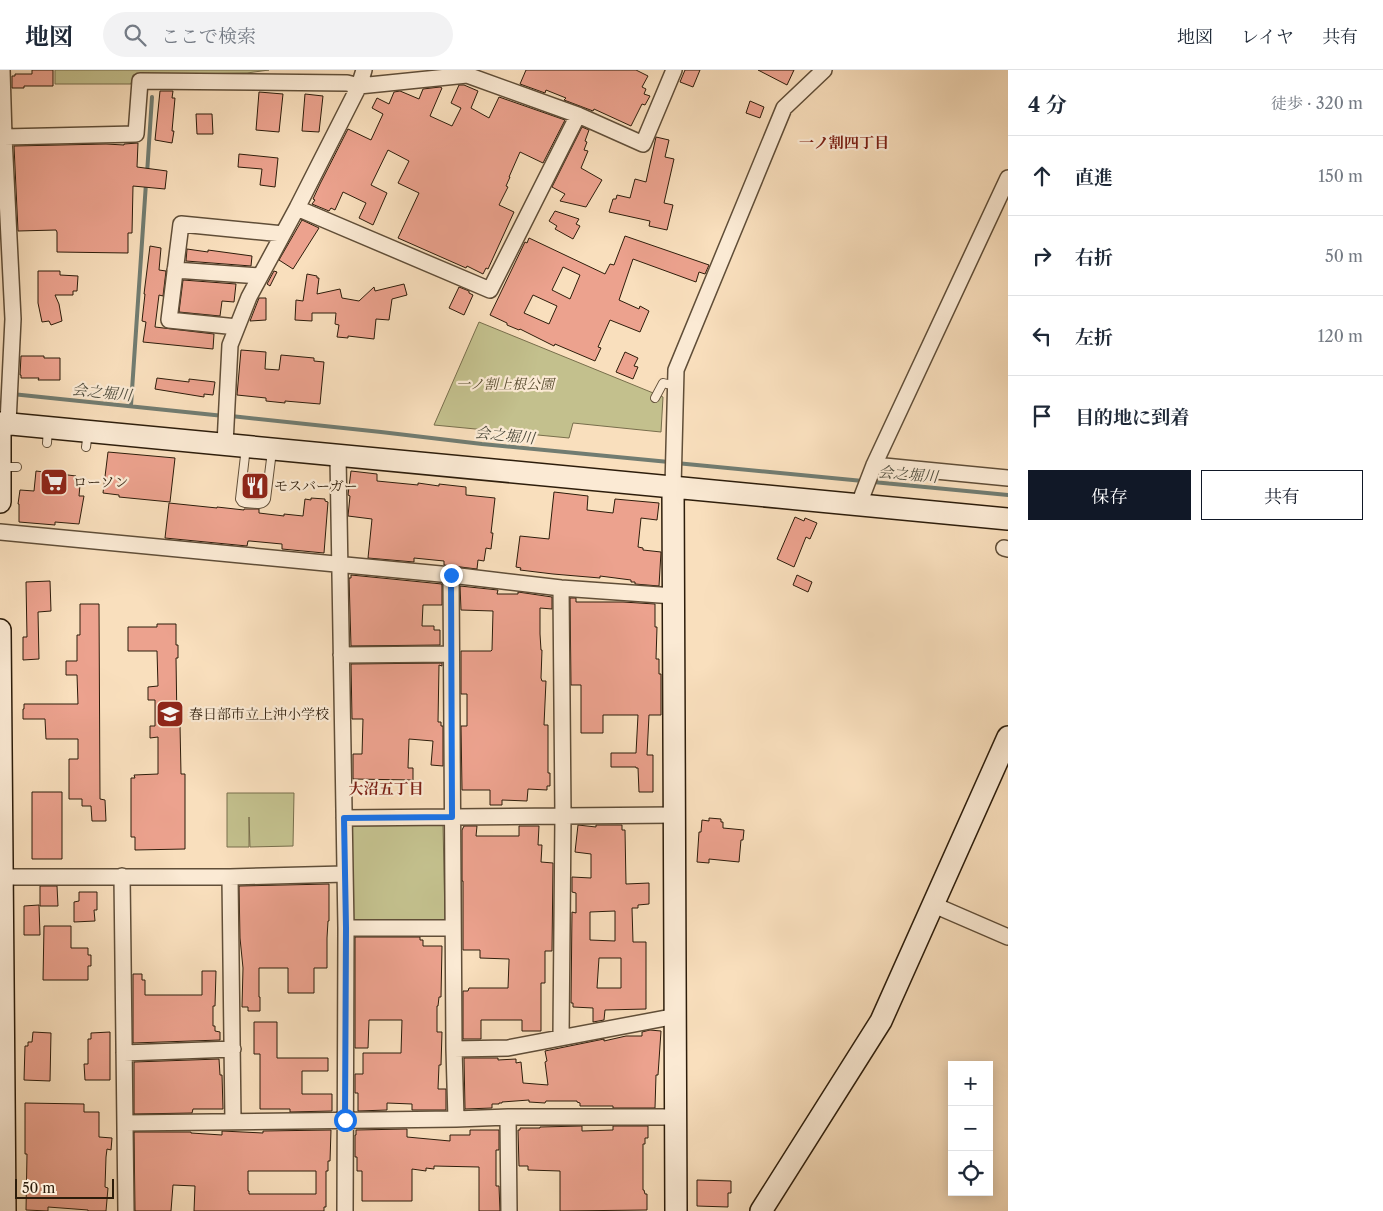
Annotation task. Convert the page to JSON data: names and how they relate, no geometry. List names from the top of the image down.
{
  "districts": ["一ノ割四丁目", "大沼五丁目"],
  "water": ["会之堀川"],
  "parks": ["一ノ割上根公園"],
  "places": {
    "supermarket": ["ローソン"],
    "restaurant": ["モスバーガー"],
    "school or university": ["春日部市立上沖小学校"]
  },
  "scale_bar": "50 m",
  "page": {
    "header": "地図",
    "search": "ここで検索",
    "nav": ["地図", "レイヤ", "共有"],
    "heading": ["4 分", "徒歩 · 320 m"],
    "list": [
      ["直進", "150 m"],
      ["右折", "50 m"],
      ["左折", "120 m"],
      "目的地に到着"
    ],
    "buttons": ["保存", "共有"],
    "map_buttons": ["+", "−"],
    "scale": "50 m"
  }
}
